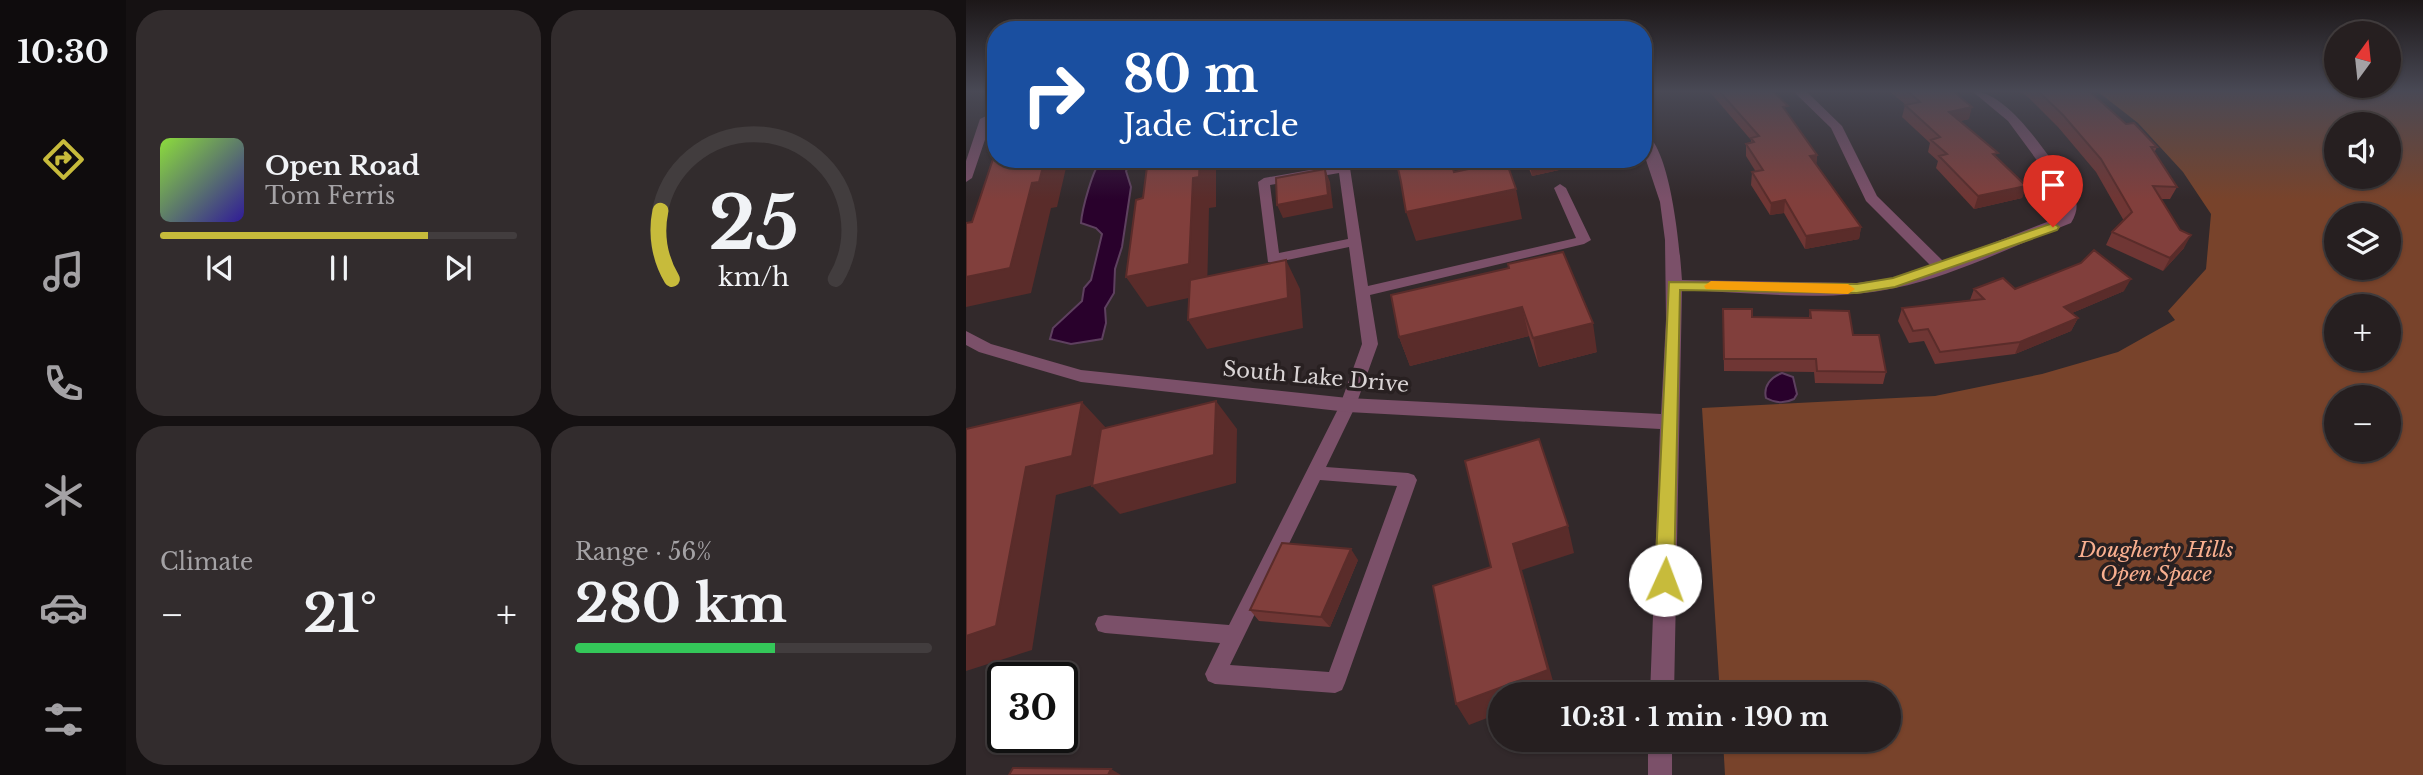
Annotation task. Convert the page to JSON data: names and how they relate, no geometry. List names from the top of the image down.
{
  "streets": {
    "street": ["South Lake Drive"]
  },
  "parks": ["Dougherty Hills Open Space"],
  "north": "top",
  "page": {
    "tabs": "10:30",
    "map_buttons": ["+", "−"],
    "turn": ["80 m", "Jade Circle"],
    "song": ["Open Road", "Tom Ferris"],
    "tile": [
      "Climate",
      ["Range · 56%", "280 km"]
    ],
    "heat": ["−", "21°", "+"],
    "limit": "30",
    "trip": "10:31 · 1 min · 190 m",
    "gauge": ["25", "km/h"]
  }
}
